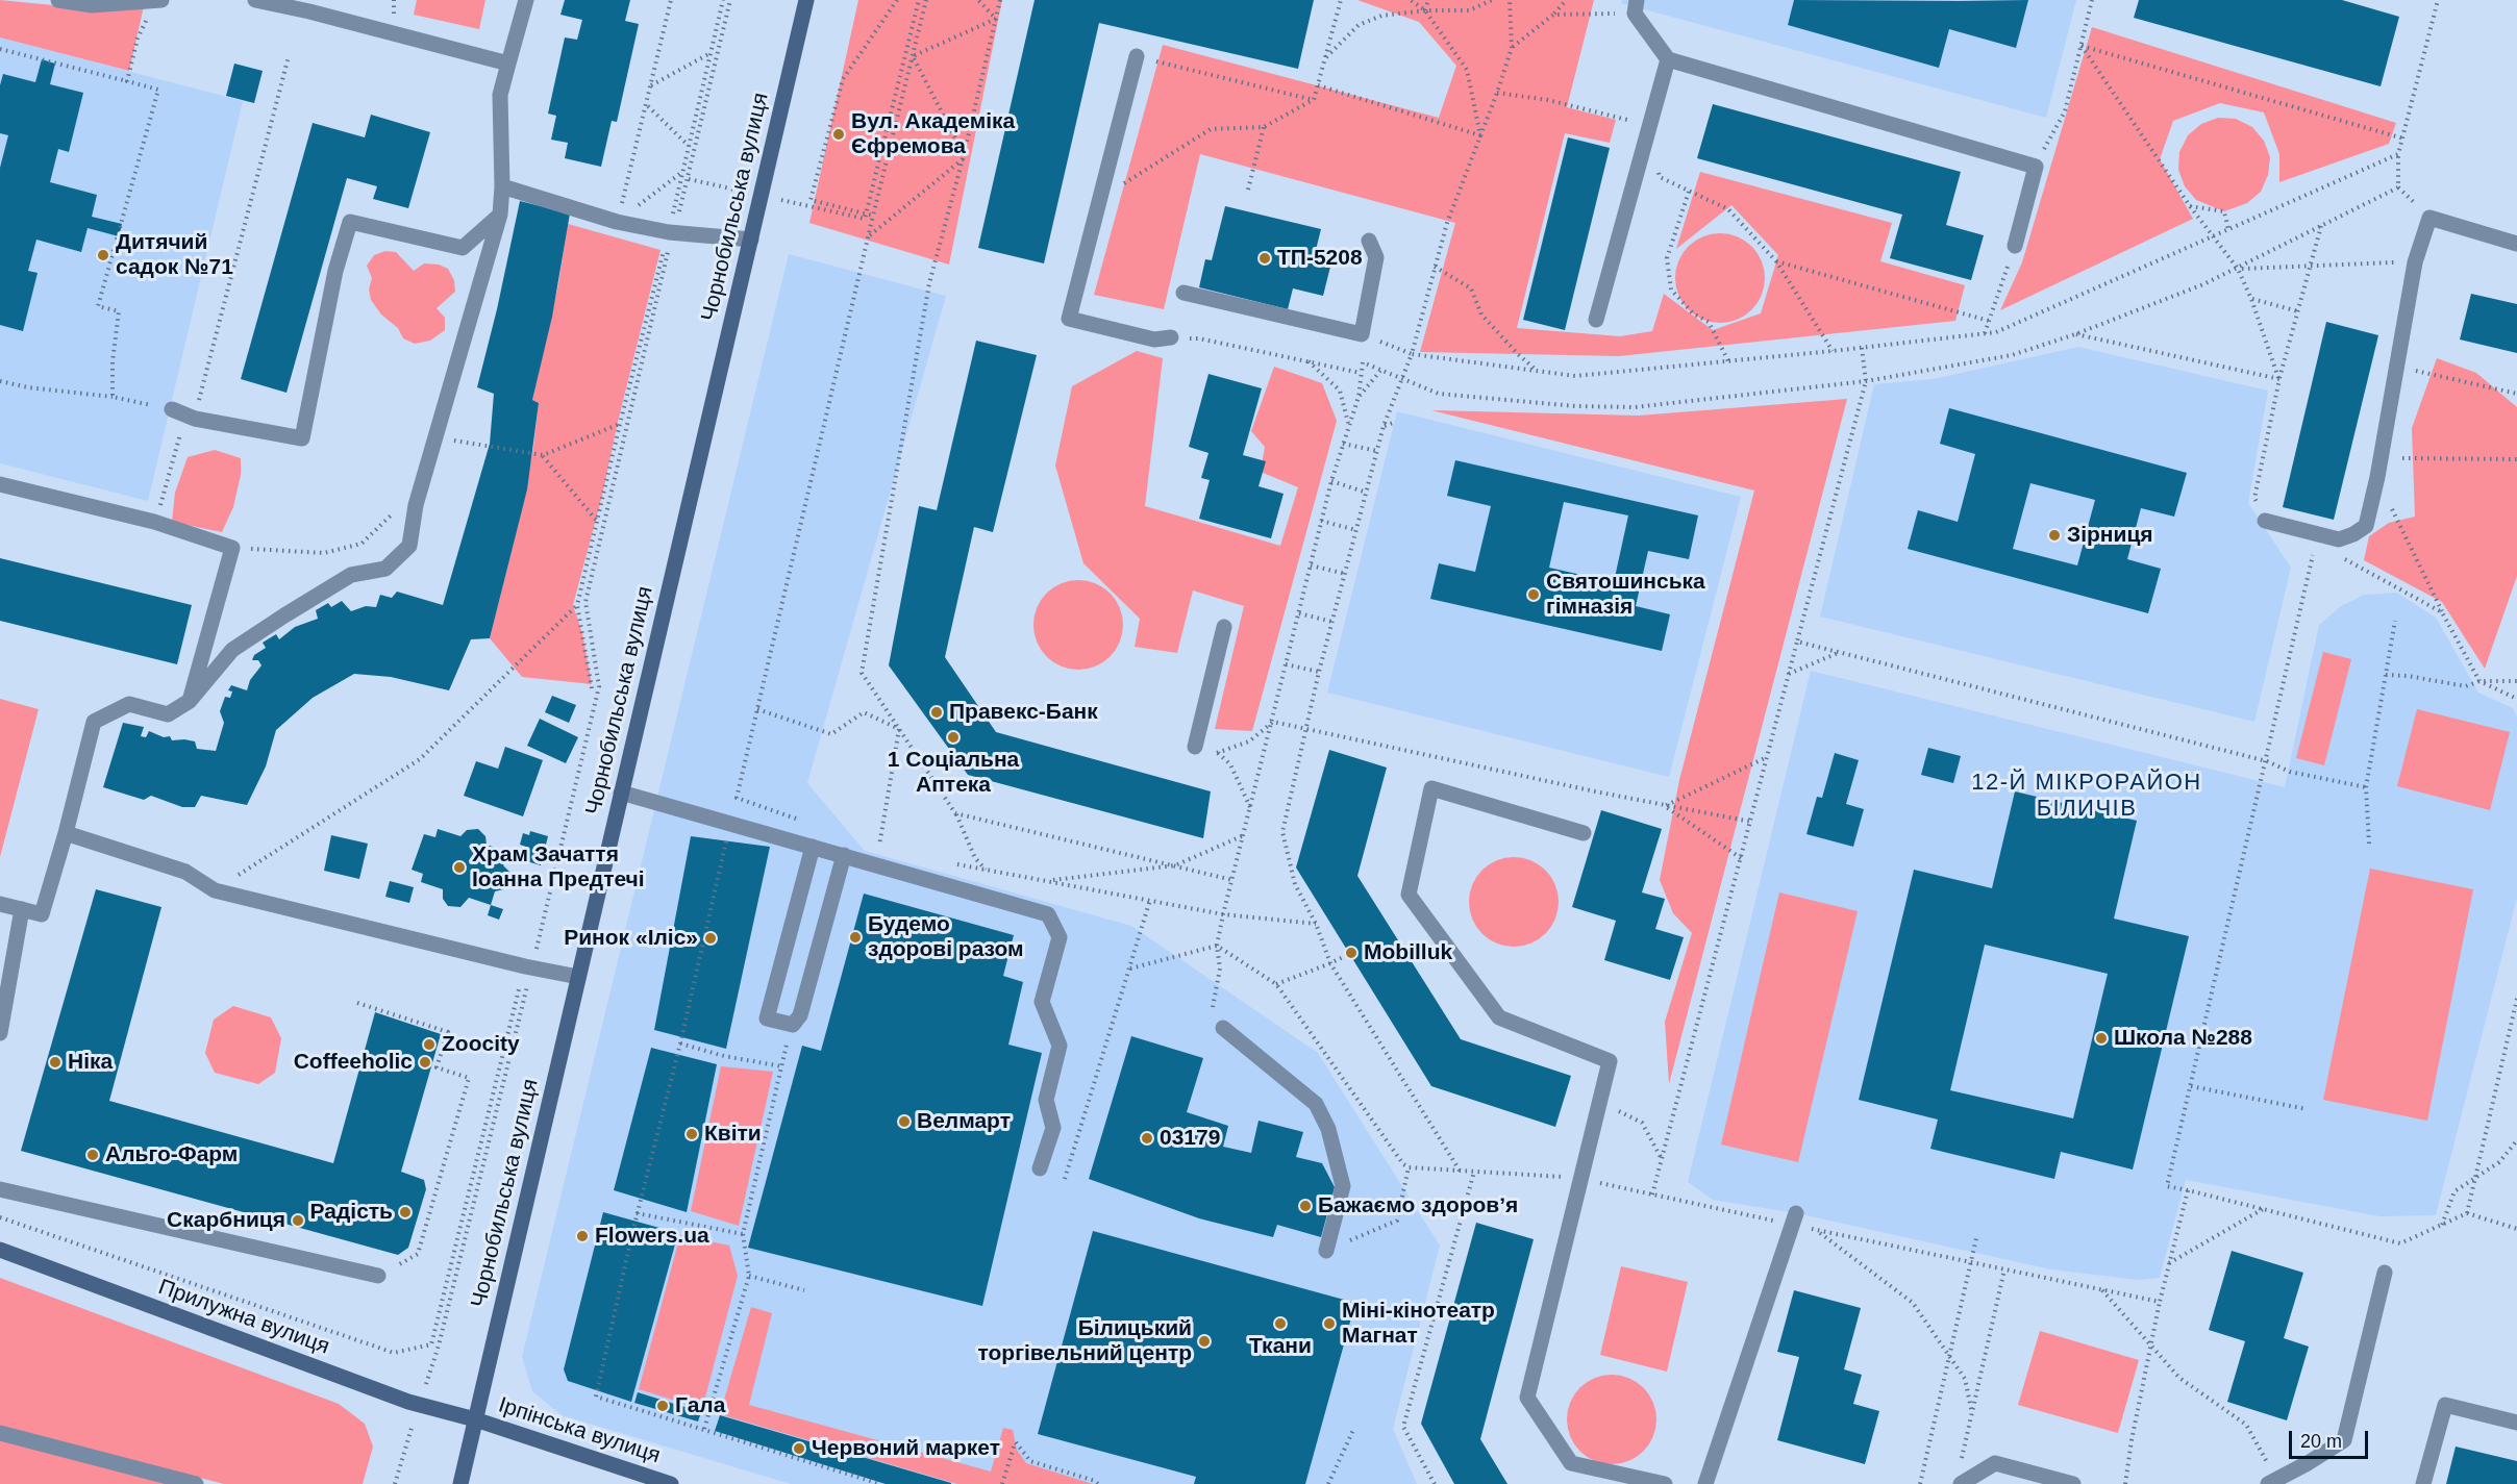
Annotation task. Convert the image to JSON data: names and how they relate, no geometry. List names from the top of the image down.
{
  "streets": {
    "main road": ["Чорнобильська вулиця", "Прилужна вулиця", "Ірпінська вулиця"]
  },
  "crossings": [
    ["Чорнобильська вулиця", "Прилужна вулиця"],
    ["Чорнобильська вулиця", "Ірпінська вулиця"],
    ["Прилужна вулиця", "Ірпінська вулиця"]
  ],
  "districts": ["12-Й МІКРОРАЙОН БІЛИЧІВ"],
  "places": [
    "Вул. Академіка Єфремова",
    "Дитячий садок №71",
    "ТП-5208",
    "Зірниця",
    "Святошинська гімназія",
    "Правекс-Банк",
    "1 Соціальна Аптека",
    "Храм Зачаття Іоанна Предтечі",
    "Будемо здорові разом",
    "Ринок «Іліс»",
    "Mobilluk",
    "Школа №288",
    "Zoocity",
    "Ніка",
    "Coffeeholic",
    "Велмарт",
    "Квіти",
    "03179",
    "Альго-Фарм",
    "Бажаємо здоровʼя",
    "Радість",
    "Скарбниця",
    "Flowers.ua",
    "Ткани",
    "Міні-кінотеатр Магнат",
    "Білицький торгівельний центр",
    "Гала",
    "Червоний маркет"
  ],
  "scale_bar": "20 m"
}
